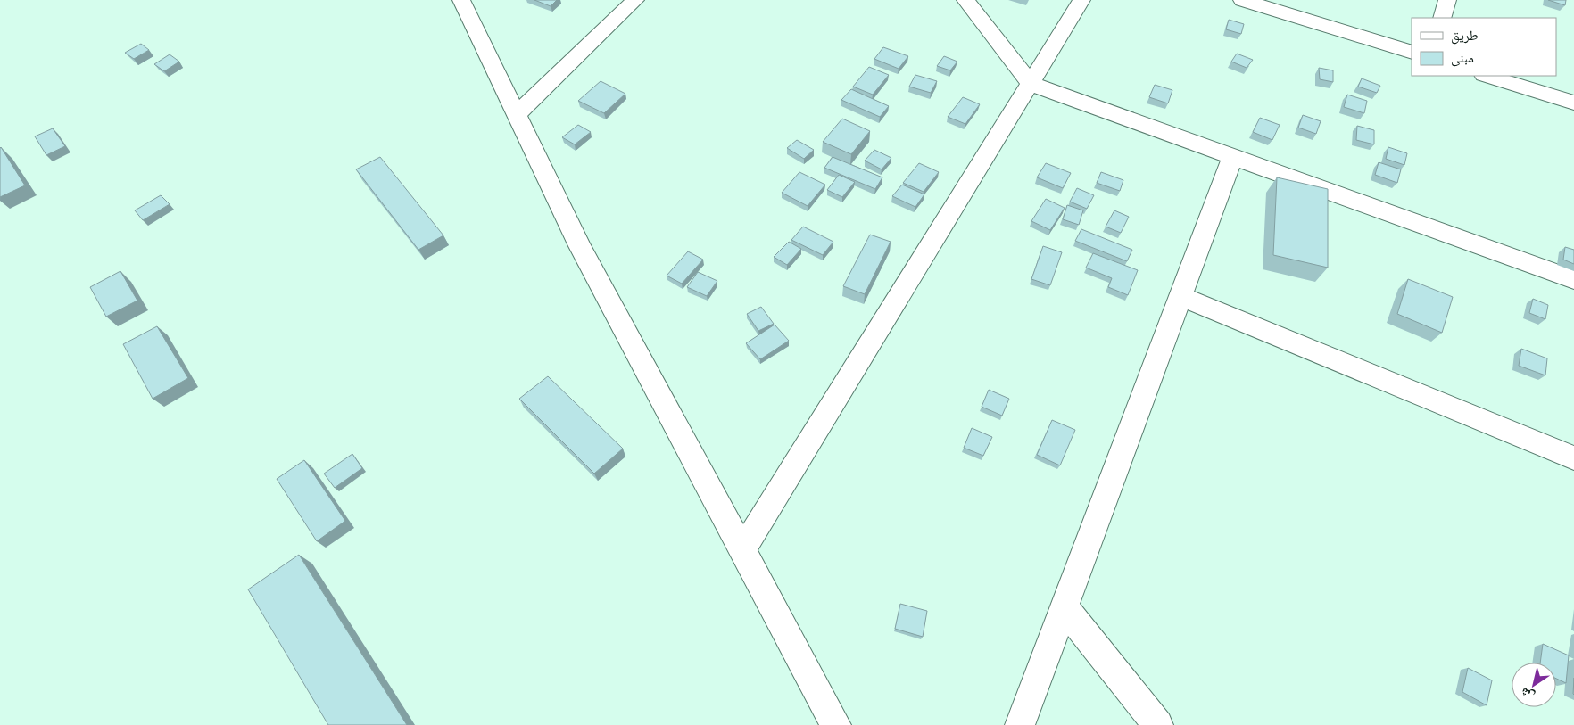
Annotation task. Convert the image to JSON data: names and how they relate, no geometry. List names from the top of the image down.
{
  "legend": ["طريق", "مبنى"],
  "north": "bottom left"
}
